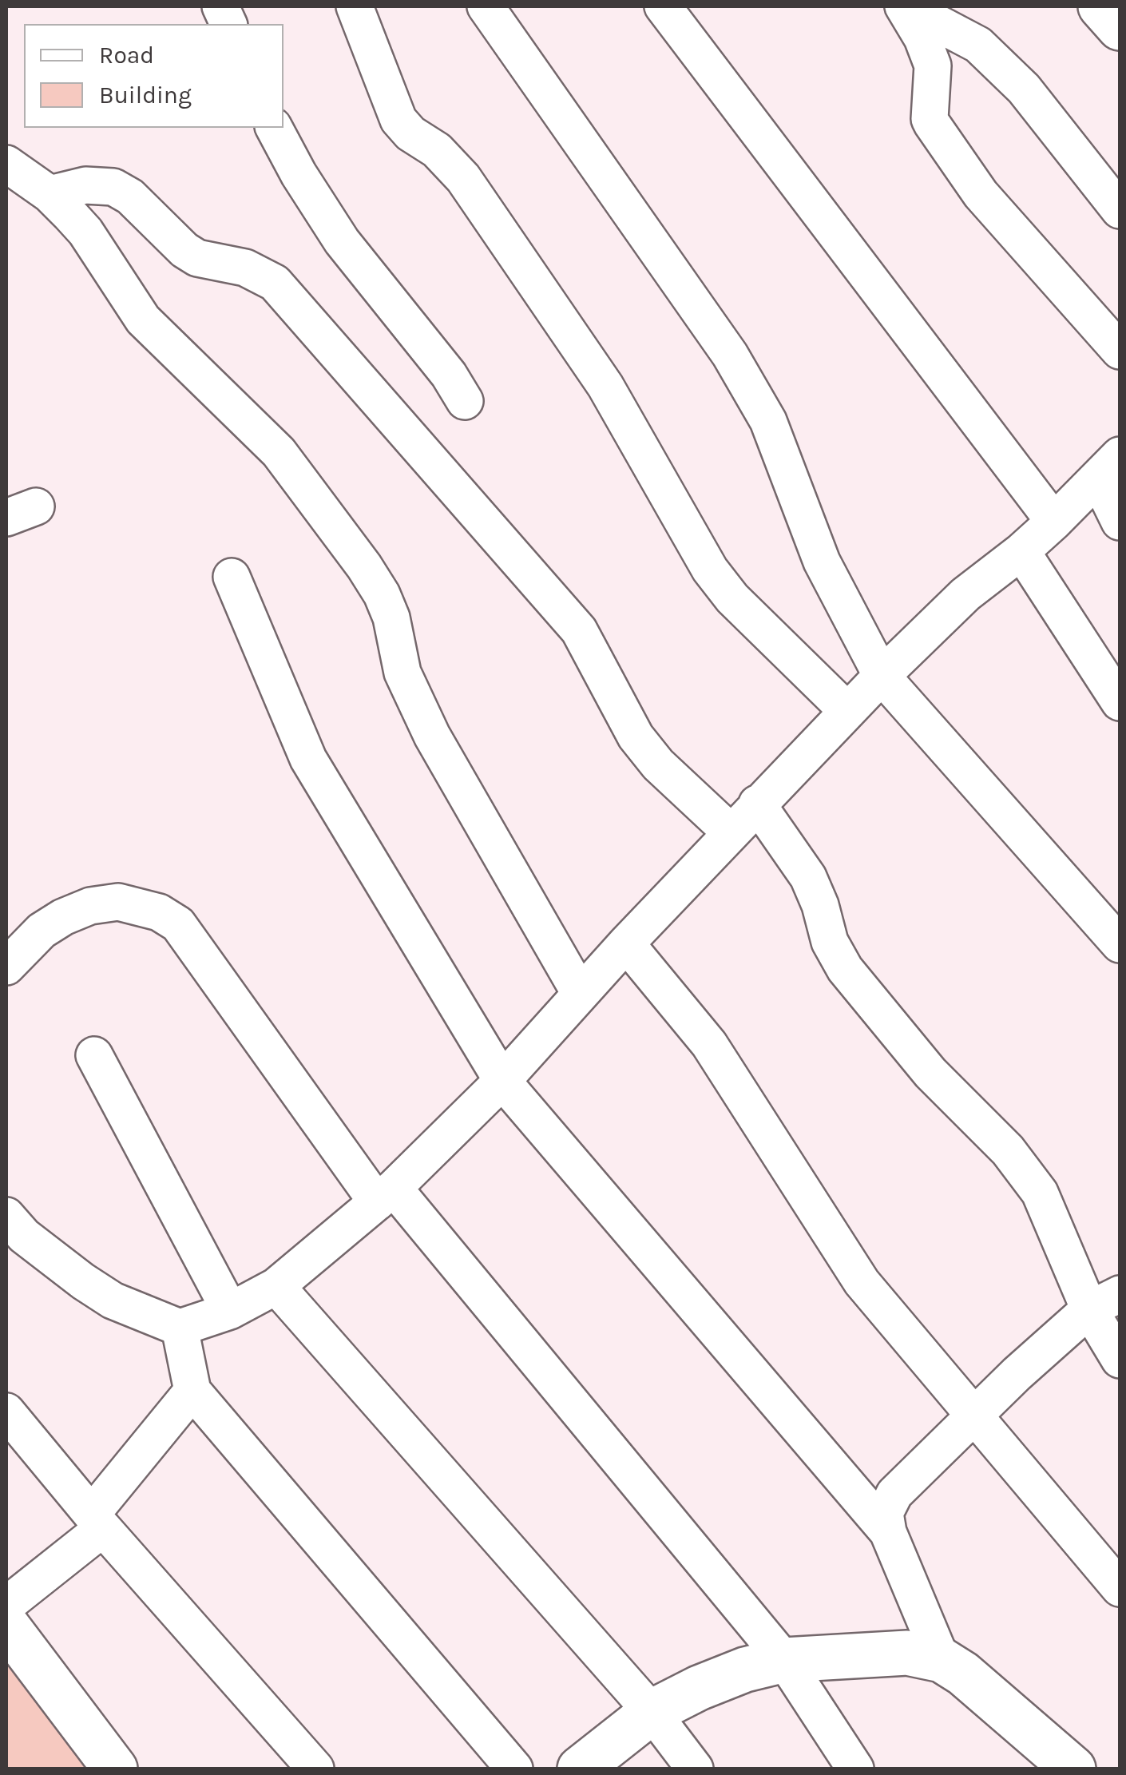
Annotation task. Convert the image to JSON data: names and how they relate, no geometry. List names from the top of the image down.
{
  "legend": ["Road", "Building"]
}
